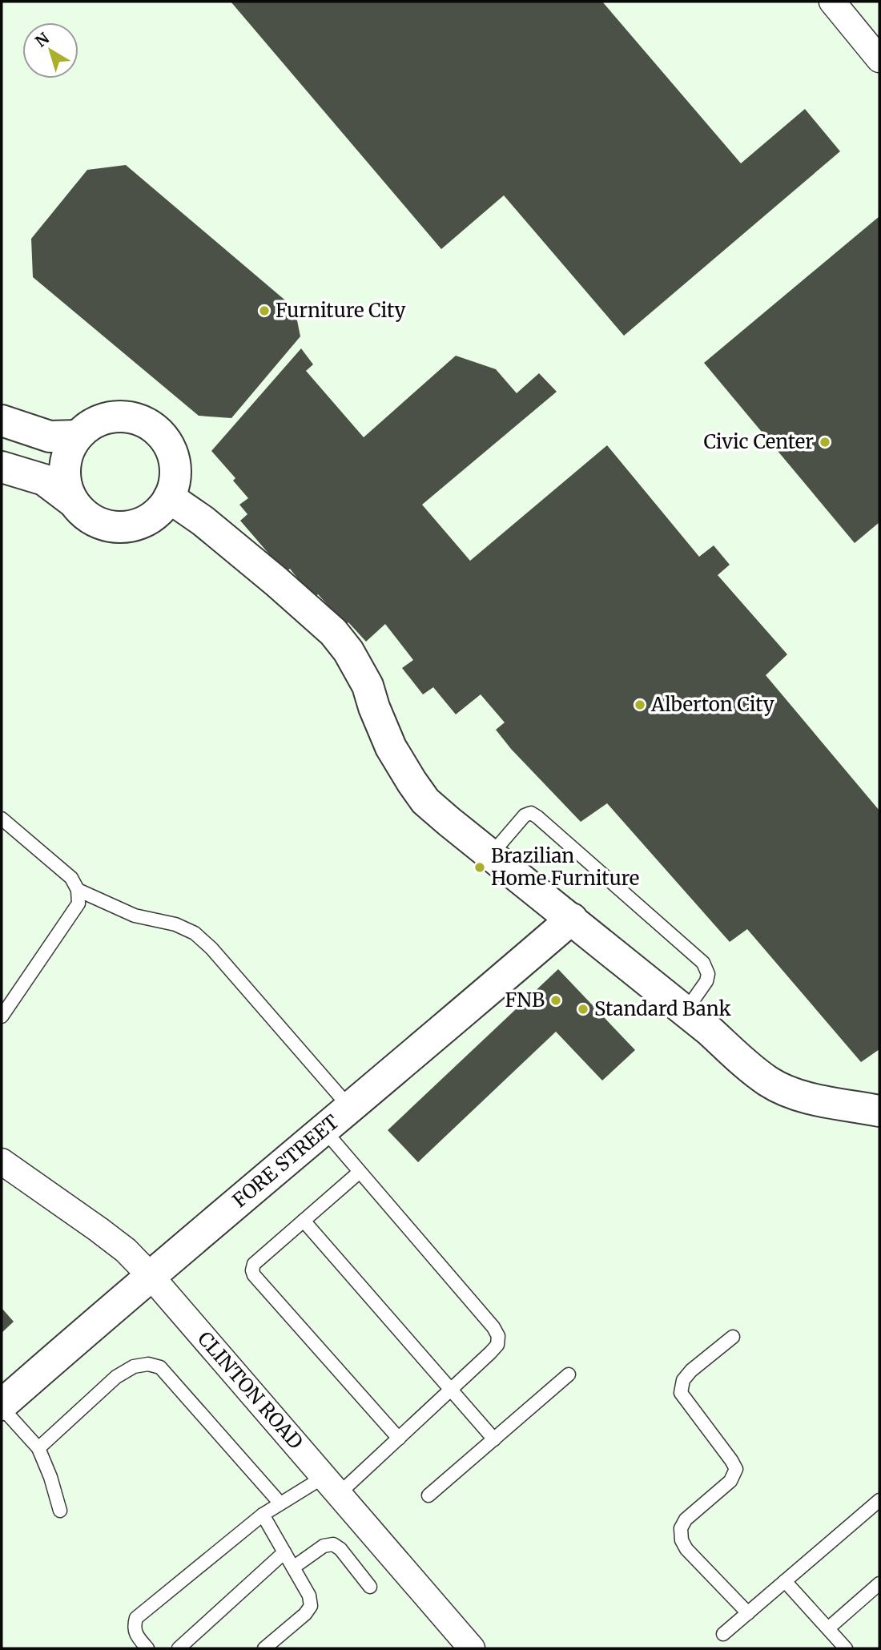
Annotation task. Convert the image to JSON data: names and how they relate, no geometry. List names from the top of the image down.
{
  "streets": {
    "street": ["FORE STREET", "CLINTON ROAD"]
  },
  "crossings": [
    ["FORE STREET", "CLINTON ROAD"]
  ],
  "places": [
    "Furniture City",
    "Civic Center",
    "Alberton City",
    "Brazilian Home Furniture",
    "FNB",
    "Standard Bank"
  ],
  "north": "top left"
}
